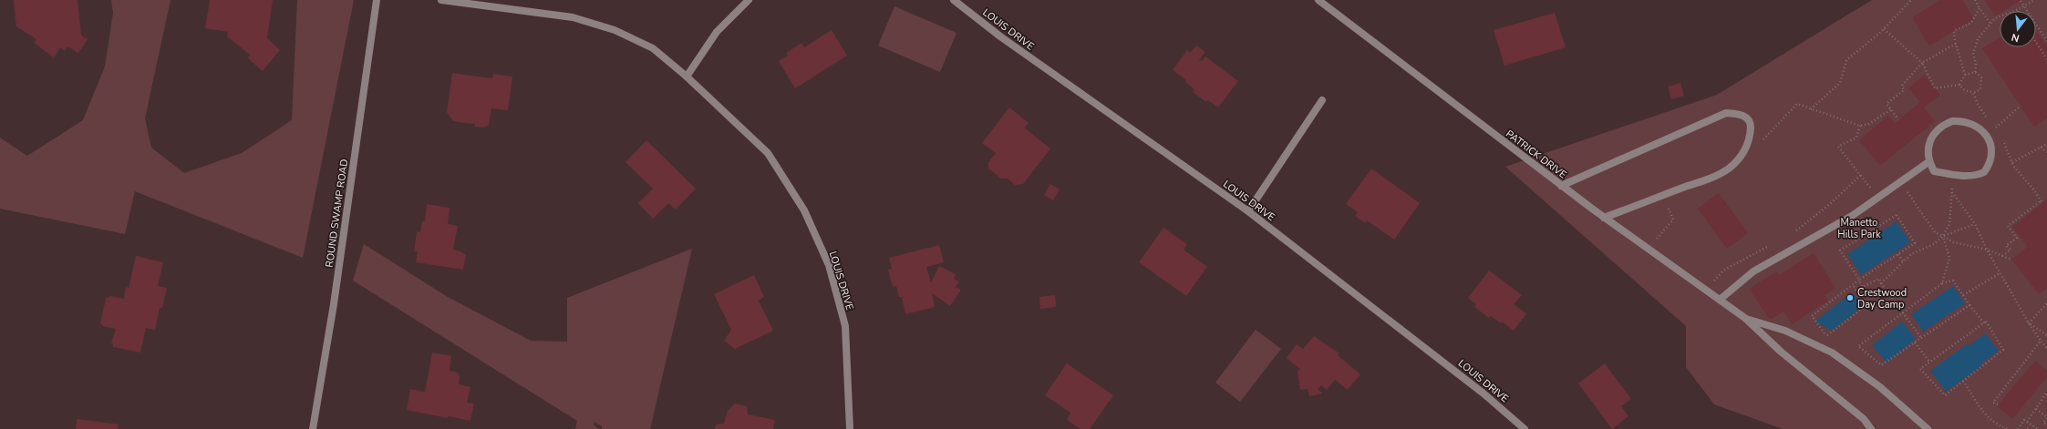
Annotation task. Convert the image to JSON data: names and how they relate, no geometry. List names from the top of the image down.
{
  "streets": {
    "street": ["LOUIS DRIVE", "PATRICK DRIVE", "ROUND SWAMP ROAD"]
  },
  "parks": ["Manetto Hills Park"],
  "places": ["Crestwood Day Camp"],
  "north": "bottom"
}
